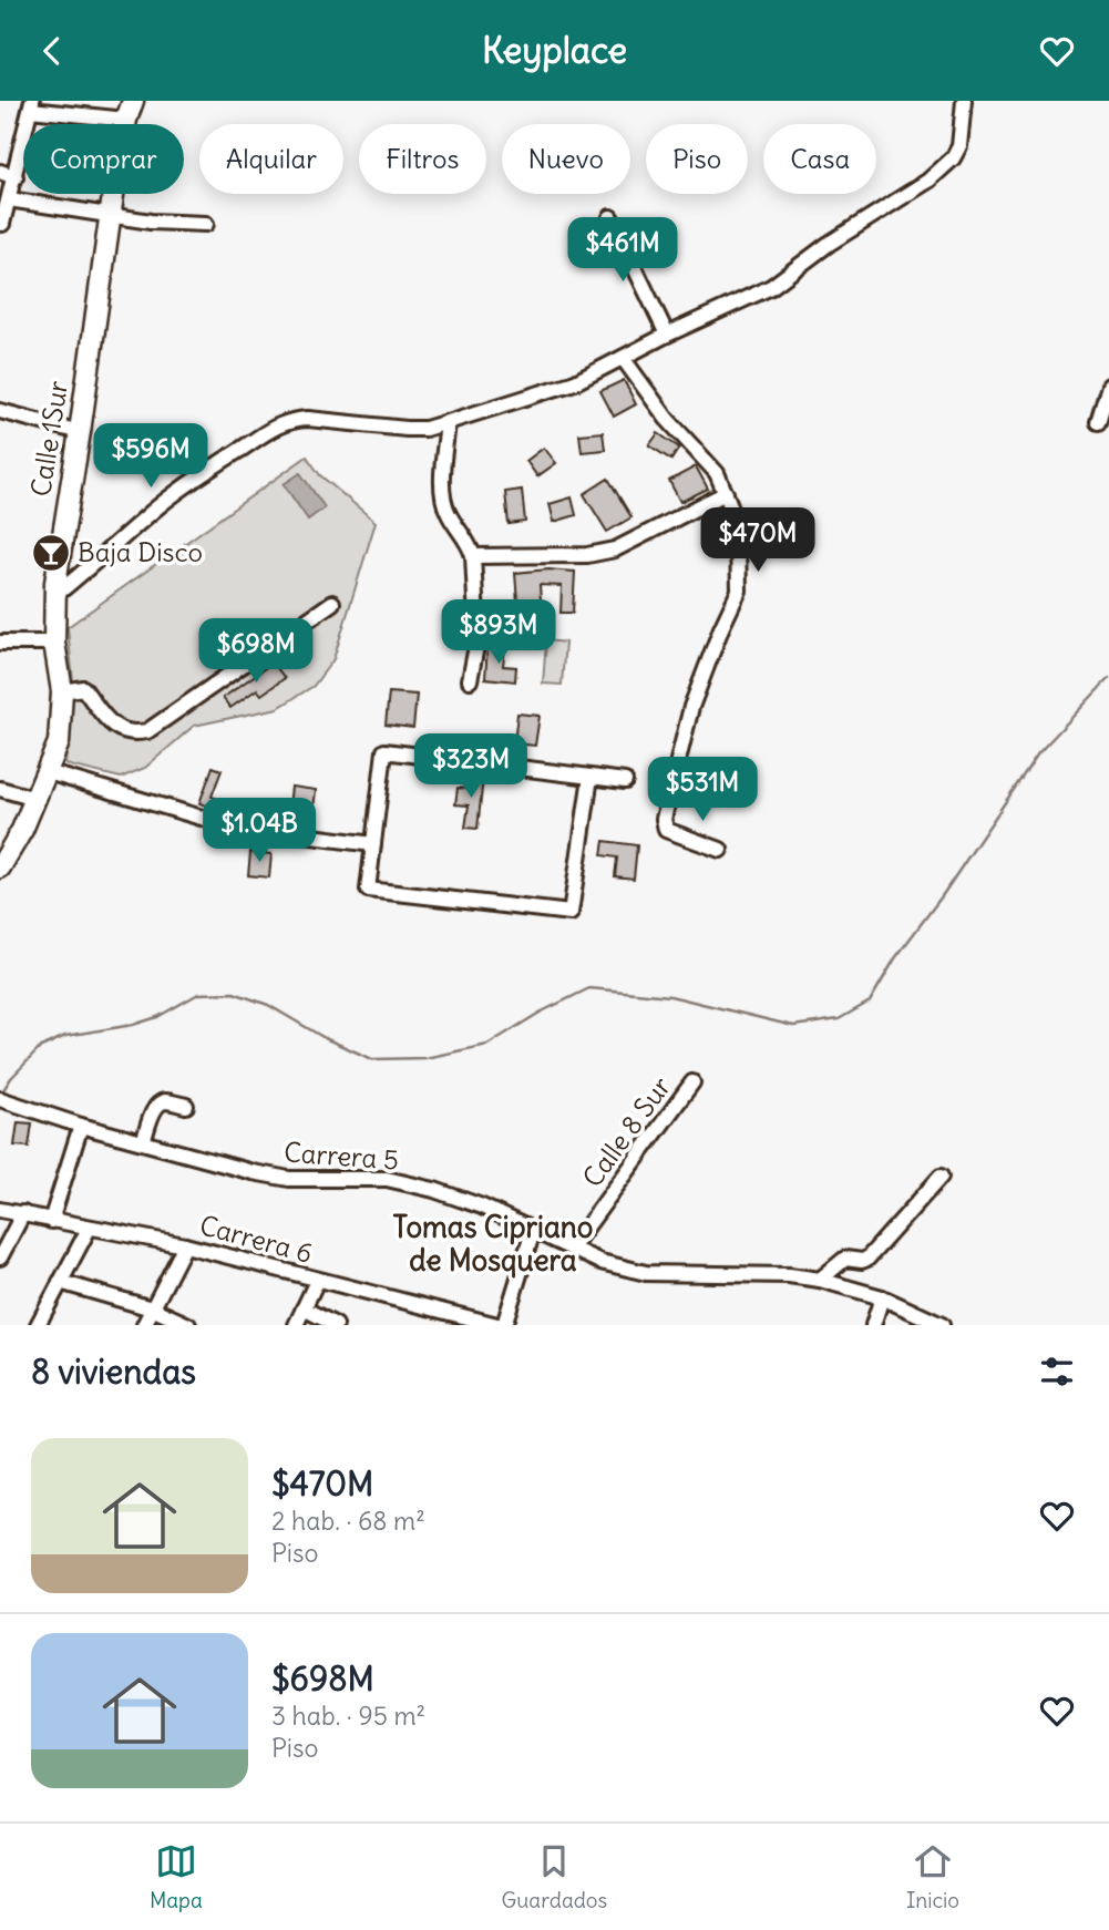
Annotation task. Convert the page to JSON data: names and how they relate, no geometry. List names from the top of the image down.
{
  "streets": {
    "highway": ["Calle 1Sur"],
    "street": ["Calle 8 Sur", "Carrera 5", "Carrera 6"]
  },
  "crossings": [
    ["Calle 8 Sur", "Carrera 5"]
  ],
  "districts": ["Tomas Cipriano de Mosquera"],
  "places": {
    "bar": ["Baja Disco"]
  },
  "page": {
    "header": "Keyplace",
    "chip": [
      "Comprar",
      "Alquilar",
      "Filtros",
      "Nuevo",
      "Piso",
      "Casa"
    ],
    "price": [
      "$461M",
      "$596M",
      "$470M",
      "$893M",
      "$698M",
      "$323M",
      "$531M",
      "$1.04B"
    ],
    "heading": "8 viviendas",
    "list": [
      {
        "name": "$470M",
        "note": "2 hab. · 68 m² · Piso"
      },
      {
        "name": "$698M",
        "note": "3 hab. · 95 m² · Piso"
      }
    ],
    "tabs": ["Mapa", "Guardados", "Inicio"]
  }
}
